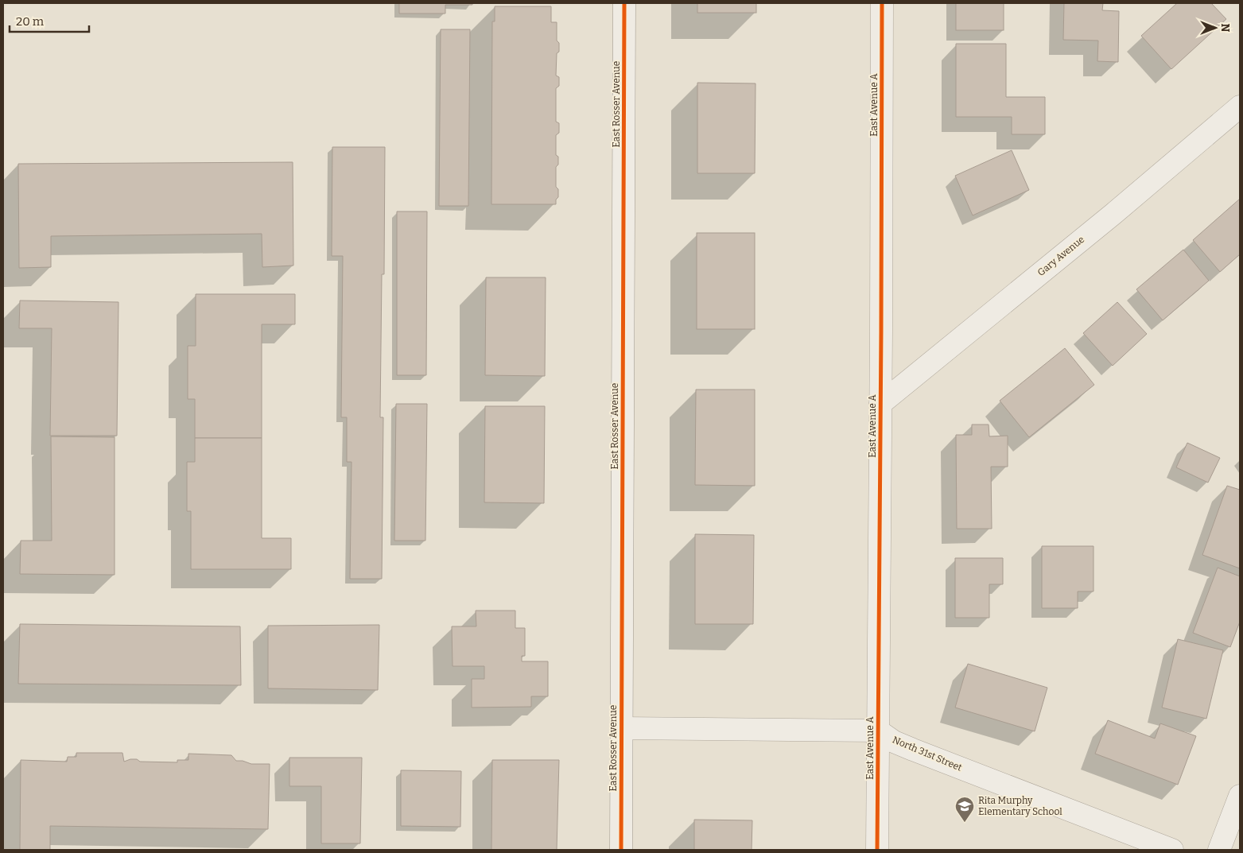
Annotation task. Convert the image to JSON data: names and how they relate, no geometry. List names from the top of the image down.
{
  "streets": {
    "street": [
      "East Rosser Avenue",
      "East Avenue A",
      "Gary Avenue",
      "North 31st Street"
    ]
  },
  "crossings": [
    ["East Avenue A", "Gary Avenue"],
    ["East Avenue A", "North 31st Street"]
  ],
  "places": {
    "school or university": ["Rita Murphy Elementary School"]
  },
  "scale_bar": "20 m",
  "north": "right"
}
